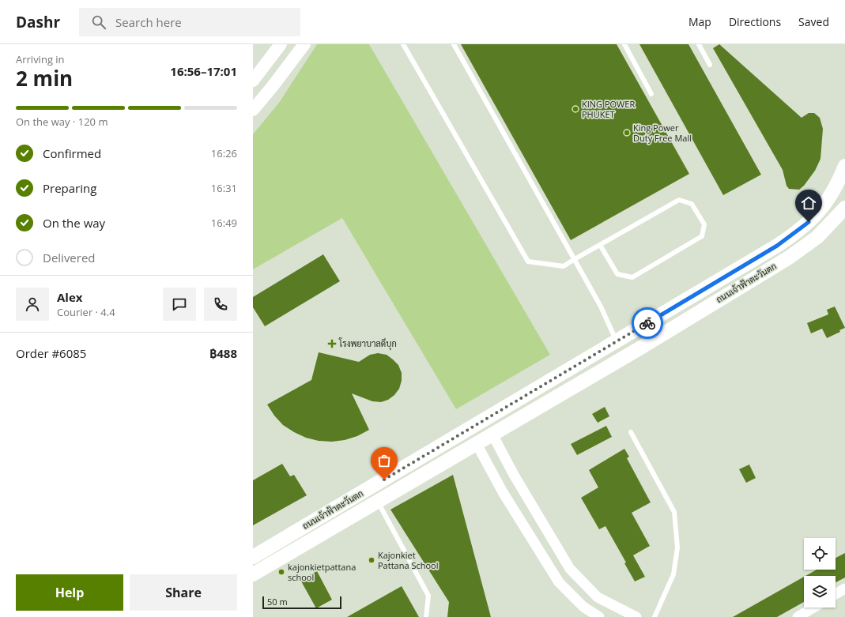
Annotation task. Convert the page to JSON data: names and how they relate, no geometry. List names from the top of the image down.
{
  "streets": {
    "main road": ["ถนนเจ้าฟ้าตะวันตก"]
  },
  "places": {
    "other": [
      "KING POWER PHUKET",
      "King Power Duty Free Mall",
      "Kajonkiet Pattana School",
      "kajonkietpattana school"
    ],
    "health": ["โรงพยาบาลดีบุก"]
  },
  "scale_bar": "50 m",
  "page": {
    "header": "Dashr",
    "search": "Search here",
    "nav": ["Map", "Directions", "Saved"],
    "heading": ["2 min", "Arriving in", "16:56–17:01"],
    "panel": [
      "Alex",
      "Courier · 4.4",
      "Order #6085",
      "฿488"
    ],
    "bar": "On the way · 120 m",
    "list": [
      ["Confirmed", "16:26"],
      ["Preparing", "16:31"],
      ["On the way", "16:49"],
      "Delivered"
    ],
    "buttons": ["Help", "Share"],
    "scale": "50 m"
  }
}
